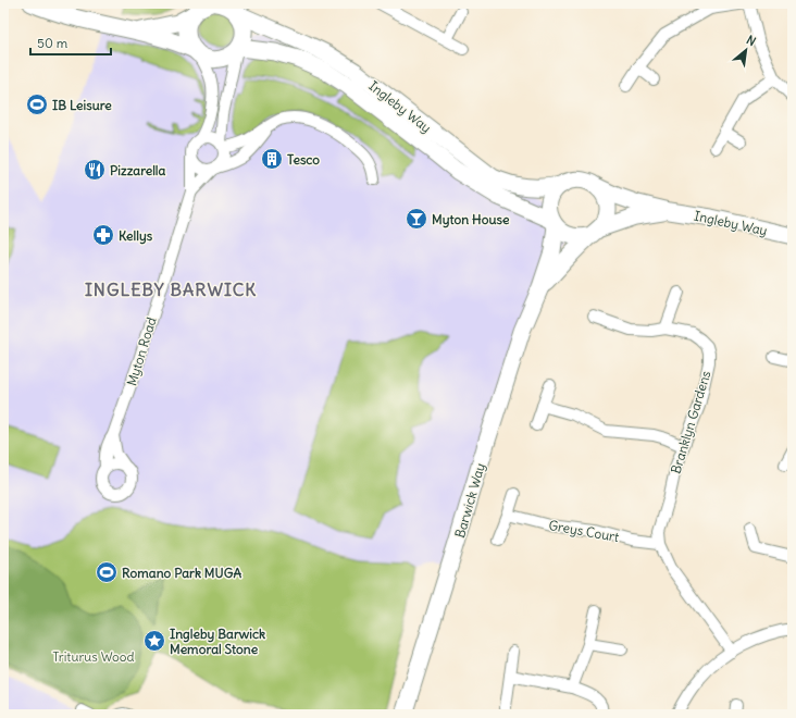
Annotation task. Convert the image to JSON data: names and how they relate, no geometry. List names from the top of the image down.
{
  "streets": {
    "street": [
      "Ingleby Way",
      "Myton Road",
      "Branklyn Gardens",
      "Barwick Way",
      "Greys Court"
    ]
  },
  "crossings": [
    ["Ingleby Way", "Barwick Way"],
    ["Branklyn Gardens", "Greys Court"]
  ],
  "districts": ["INGLEBY BARWICK"],
  "parks": ["Triturus Wood"],
  "places": {
    "sports": ["IB Leisure", "Romano Park MUGA"],
    "building": ["Tesco"],
    "restaurant": ["Pizzarella"],
    "bar": ["Myton House"],
    "pharmacy": ["Kellys"],
    "place": ["Ingleby Barwick Memoral Stone"]
  },
  "scale_bar": "50 m",
  "north": "top right"
}
